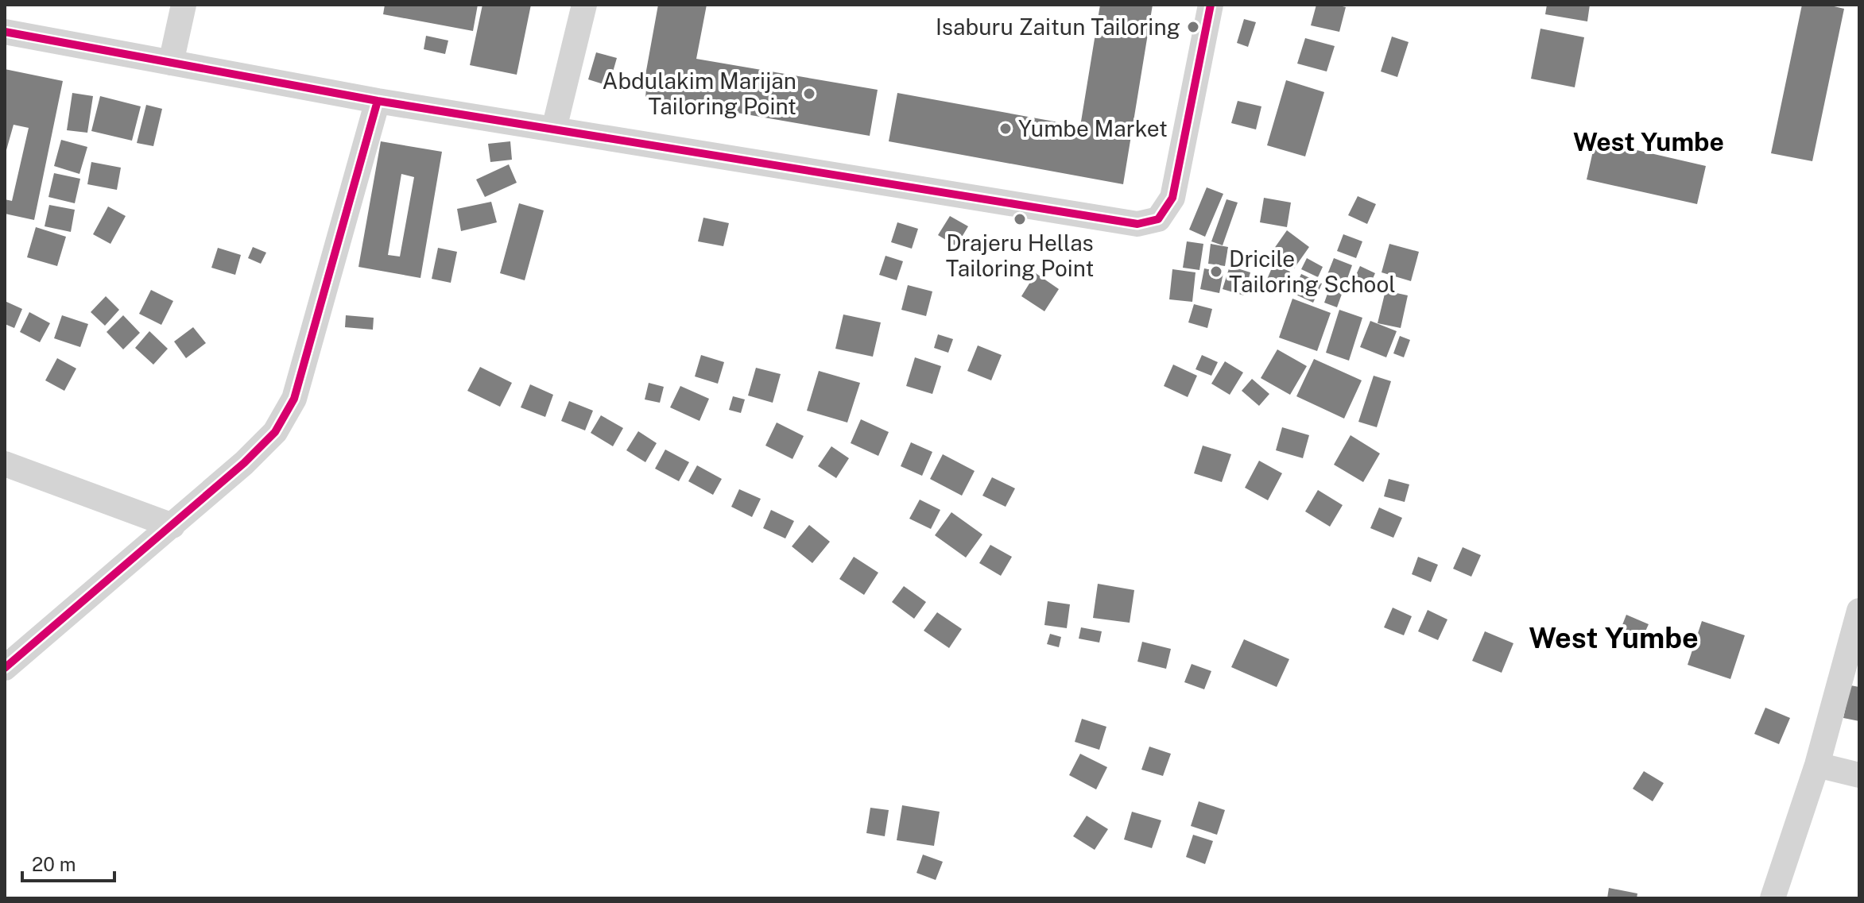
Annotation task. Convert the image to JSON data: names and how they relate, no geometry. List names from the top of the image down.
{
  "districts": ["West Yumbe", "West Yumbe"],
  "places": [
    "Isaburu Zaitun Tailoring",
    "Abdulakim Marijan Tailoring Point",
    "Yumbe Market",
    "Drajeru Hellas Tailoring Point",
    "Dricile Tailoring School"
  ],
  "scale_bar": "20 m"
}
